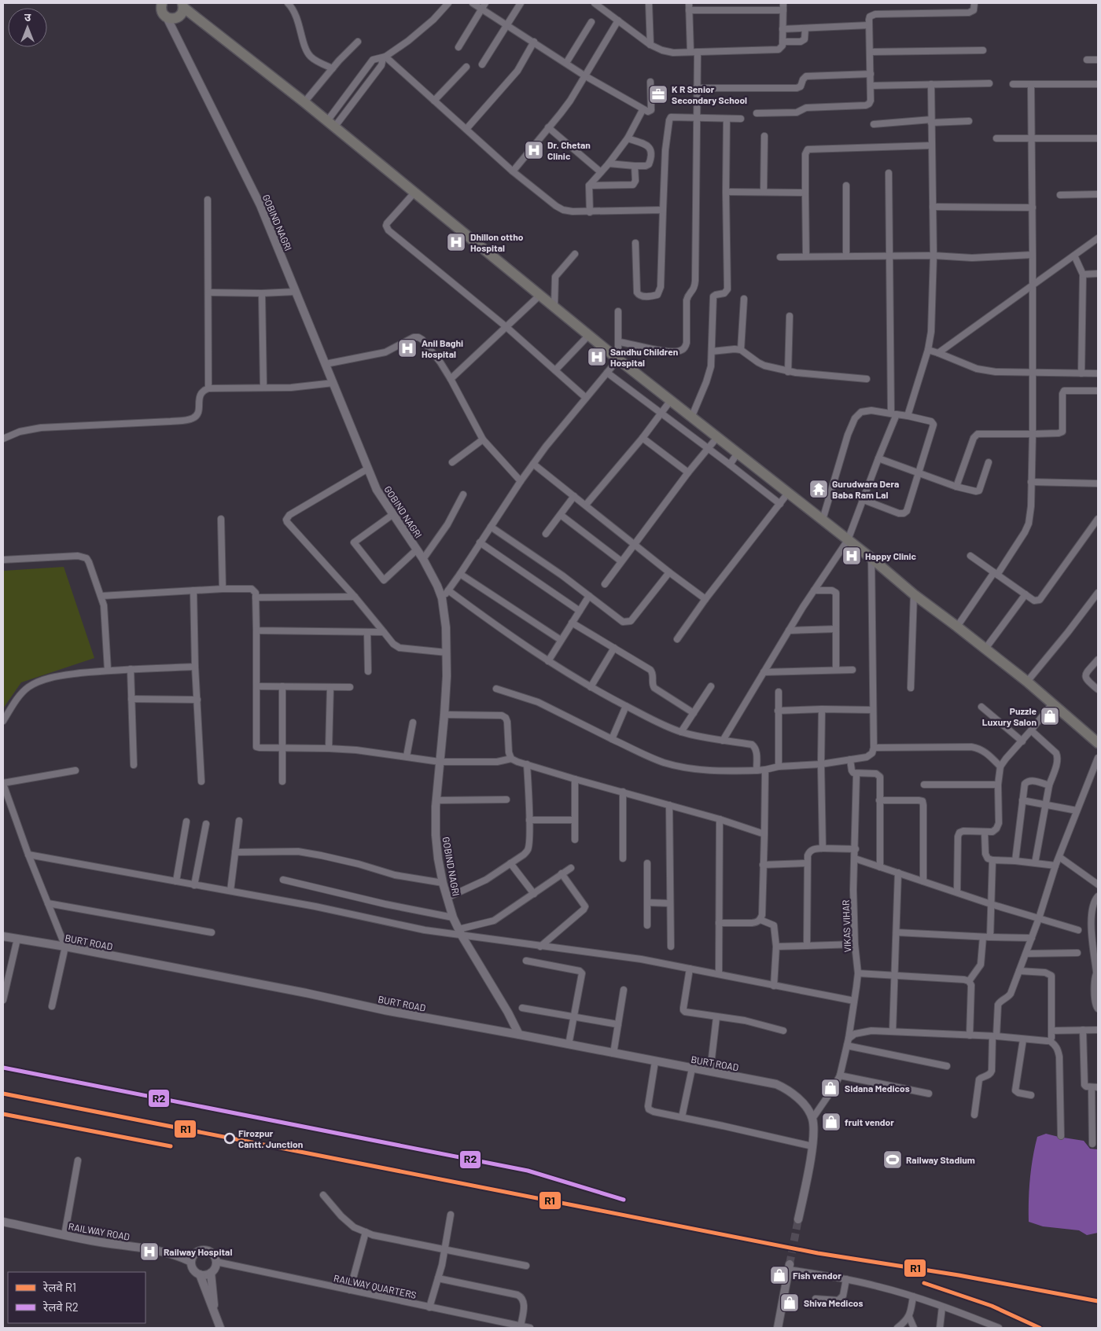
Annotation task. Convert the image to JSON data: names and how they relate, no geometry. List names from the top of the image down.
{
  "streets": {
    "street": [
      "GOBIND NAGRI",
      "VIKAS VIHAR",
      "BURT ROAD",
      "RAILWAY ROAD",
      "RAILWAY QUARTERS"
    ]
  },
  "crossings": [
    ["GOBIND NAGRI", "BURT ROAD"],
    ["VIKAS VIHAR", "BURT ROAD"],
    ["RAILWAY ROAD", "RAILWAY QUARTERS"]
  ],
  "places": {
    "office": ["K R Senior Secondary School"],
    "hospital": [
      "Dr. Chetan Clinic",
      "Dhillon ottho Hospital",
      "Anil Baghi Hospital",
      "Sandhu Children Hospital",
      "Happy Clinic",
      "Railway Hospital"
    ],
    "temple": ["Gurudwara Dera Baba Ram Lal"],
    "shop": [
      "Puzzle Luxury Salon",
      "Sidana Medicos",
      "fruit vendor",
      "Fish vendor",
      "Shiva Medicos"
    ],
    "other": ["Firozpur Cantt. Junction"],
    "sports": ["Railway Stadium"]
  },
  "lines": ["rail line R2", "rail line R1"],
  "legend": ["रेलवे R1", "रेलवे R2"],
  "north": "top"
}
